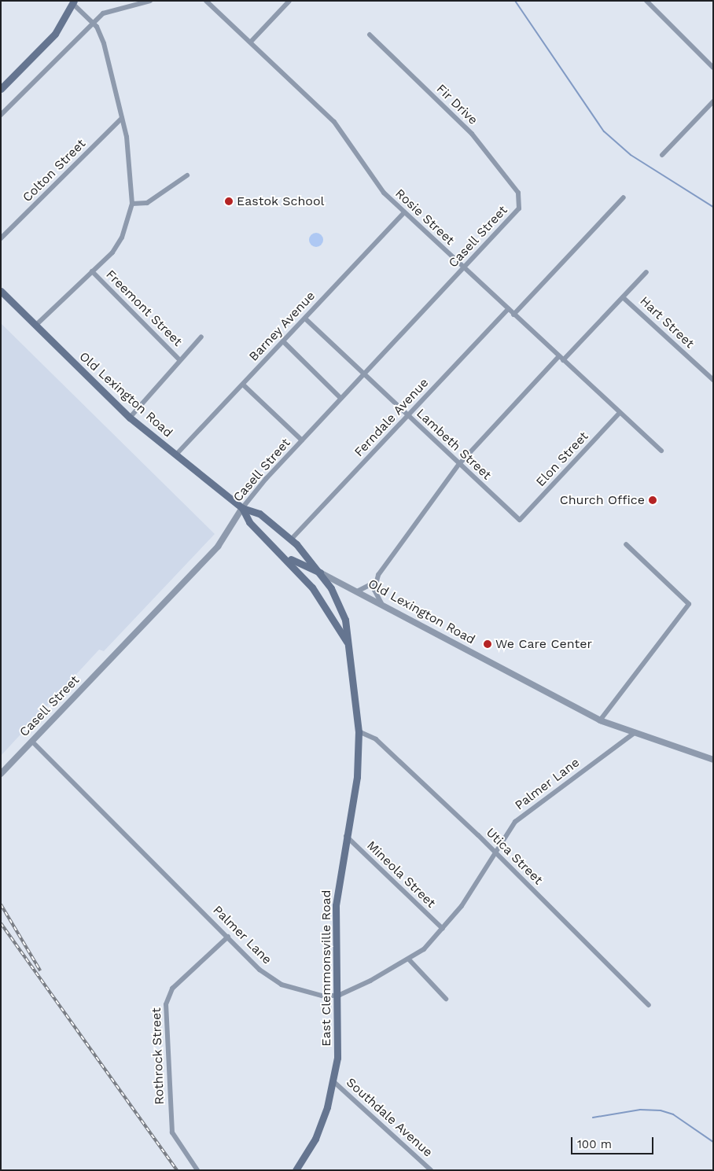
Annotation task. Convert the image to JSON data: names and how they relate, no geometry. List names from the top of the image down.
{
  "streets": {
    "main road": ["Old Lexington Road", "East Clemmonsville Road"],
    "street": [
      "Fir Drive",
      "Colton Street",
      "Rosie Street",
      "Casell Street",
      "Freemont Street",
      "Hart Street",
      "Barney Avenue",
      "Ferndale Avenue",
      "Lambeth Street",
      "Elon Street",
      "Palmer Lane",
      "Utica Street",
      "Mineola Street",
      "Rothrock Street",
      "Southdale Avenue"
    ]
  },
  "crossings": [
    ["Fir Drive", "Casell Street"],
    ["Rosie Street", "Casell Street"],
    ["Rosie Street", "Barney Avenue"],
    ["Rosie Street", "Ferndale Avenue"],
    ["Rosie Street", "Elon Street"],
    ["Casell Street", "Old Lexington Road"],
    ["Casell Street", "Lambeth Street"],
    ["Casell Street", "Palmer Lane"],
    ["Barney Avenue", "Old Lexington Road"],
    ["Barney Avenue", "Lambeth Street"],
    ["Old Lexington Road", "Ferndale Avenue"],
    ["Old Lexington Road", "Palmer Lane"],
    ["Old Lexington Road", "East Clemmonsville Road"],
    ["Ferndale Avenue", "Lambeth Street"],
    ["Lambeth Street", "Elon Street"],
    ["Palmer Lane", "Utica Street"],
    ["Palmer Lane", "Mineola Street"],
    ["Palmer Lane", "East Clemmonsville Road"],
    ["Palmer Lane", "Rothrock Street"],
    ["Utica Street", "East Clemmonsville Road"],
    ["Mineola Street", "East Clemmonsville Road"],
    ["East Clemmonsville Road", "Southdale Avenue"]
  ],
  "places": ["Eastok School", "Church Office", "We Care Center"],
  "scale_bar": "100 m"
}
